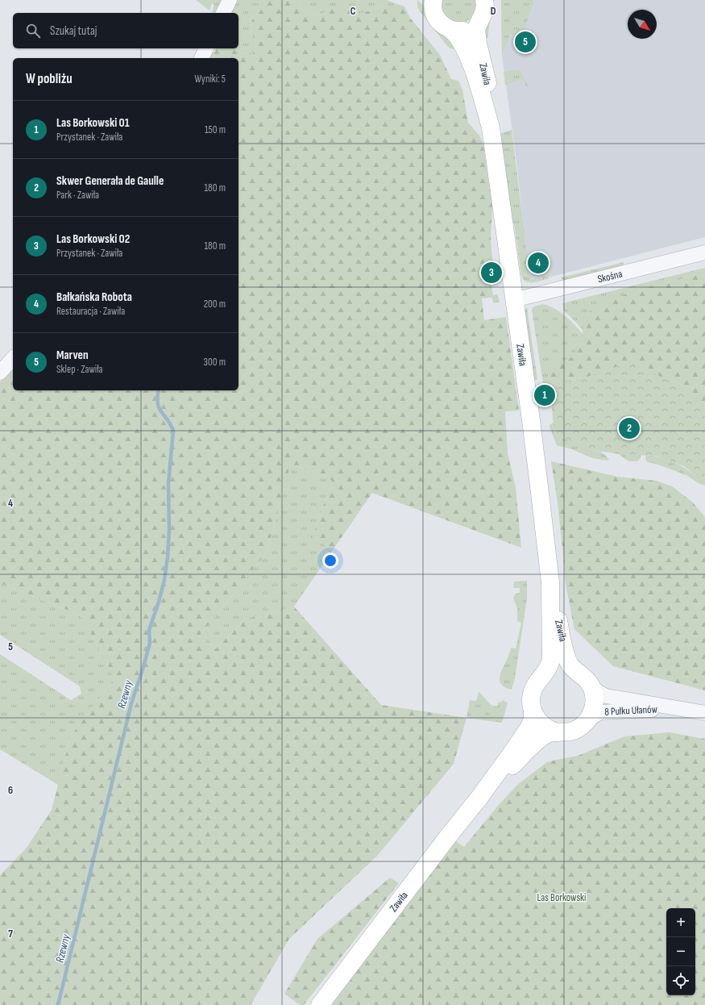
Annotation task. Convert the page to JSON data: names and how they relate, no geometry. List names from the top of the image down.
{
  "streets": {
    "street": ["Zawiła", "Skośna", "8 Pułku Ułanów"]
  },
  "crossings": [
    ["Zawiła", "Skośna"],
    ["Zawiła", "8 Pułku Ułanów"]
  ],
  "water": ["Rzewny"],
  "parks": ["Las Borkowski"],
  "north": "bottom right",
  "page": {
    "search": "Szukaj tutaj",
    "pins": [
      "5",
      "4",
      "3",
      "1",
      "2"
    ],
    "heading": ["W pobliżu", "Wyniki: 5"],
    "list": [
      {
        "mark": "1",
        "name": "Las Borkowski 01",
        "note": "Przystanek · Zawiła",
        "value": "150 m"
      },
      {
        "mark": "2",
        "name": "Skwer Generała de Gaulle",
        "note": "Park · Zawiła",
        "value": "180 m"
      },
      {
        "mark": "3",
        "name": "Las Borkowski 02",
        "note": "Przystanek · Zawiła",
        "value": "180 m"
      },
      {
        "mark": "4",
        "name": "Bałkańska Robota",
        "note": "Restauracja · Zawiła",
        "value": "200 m"
      },
      {
        "mark": "5",
        "name": "Marven",
        "note": "Sklep · Zawiła",
        "value": "300 m"
      }
    ],
    "map_buttons": ["+", "−"]
  },
  "grid": {
    "columns": ["C", "D"],
    "rows": [
      "4",
      "5",
      "6",
      "7"
    ]
  }
}
